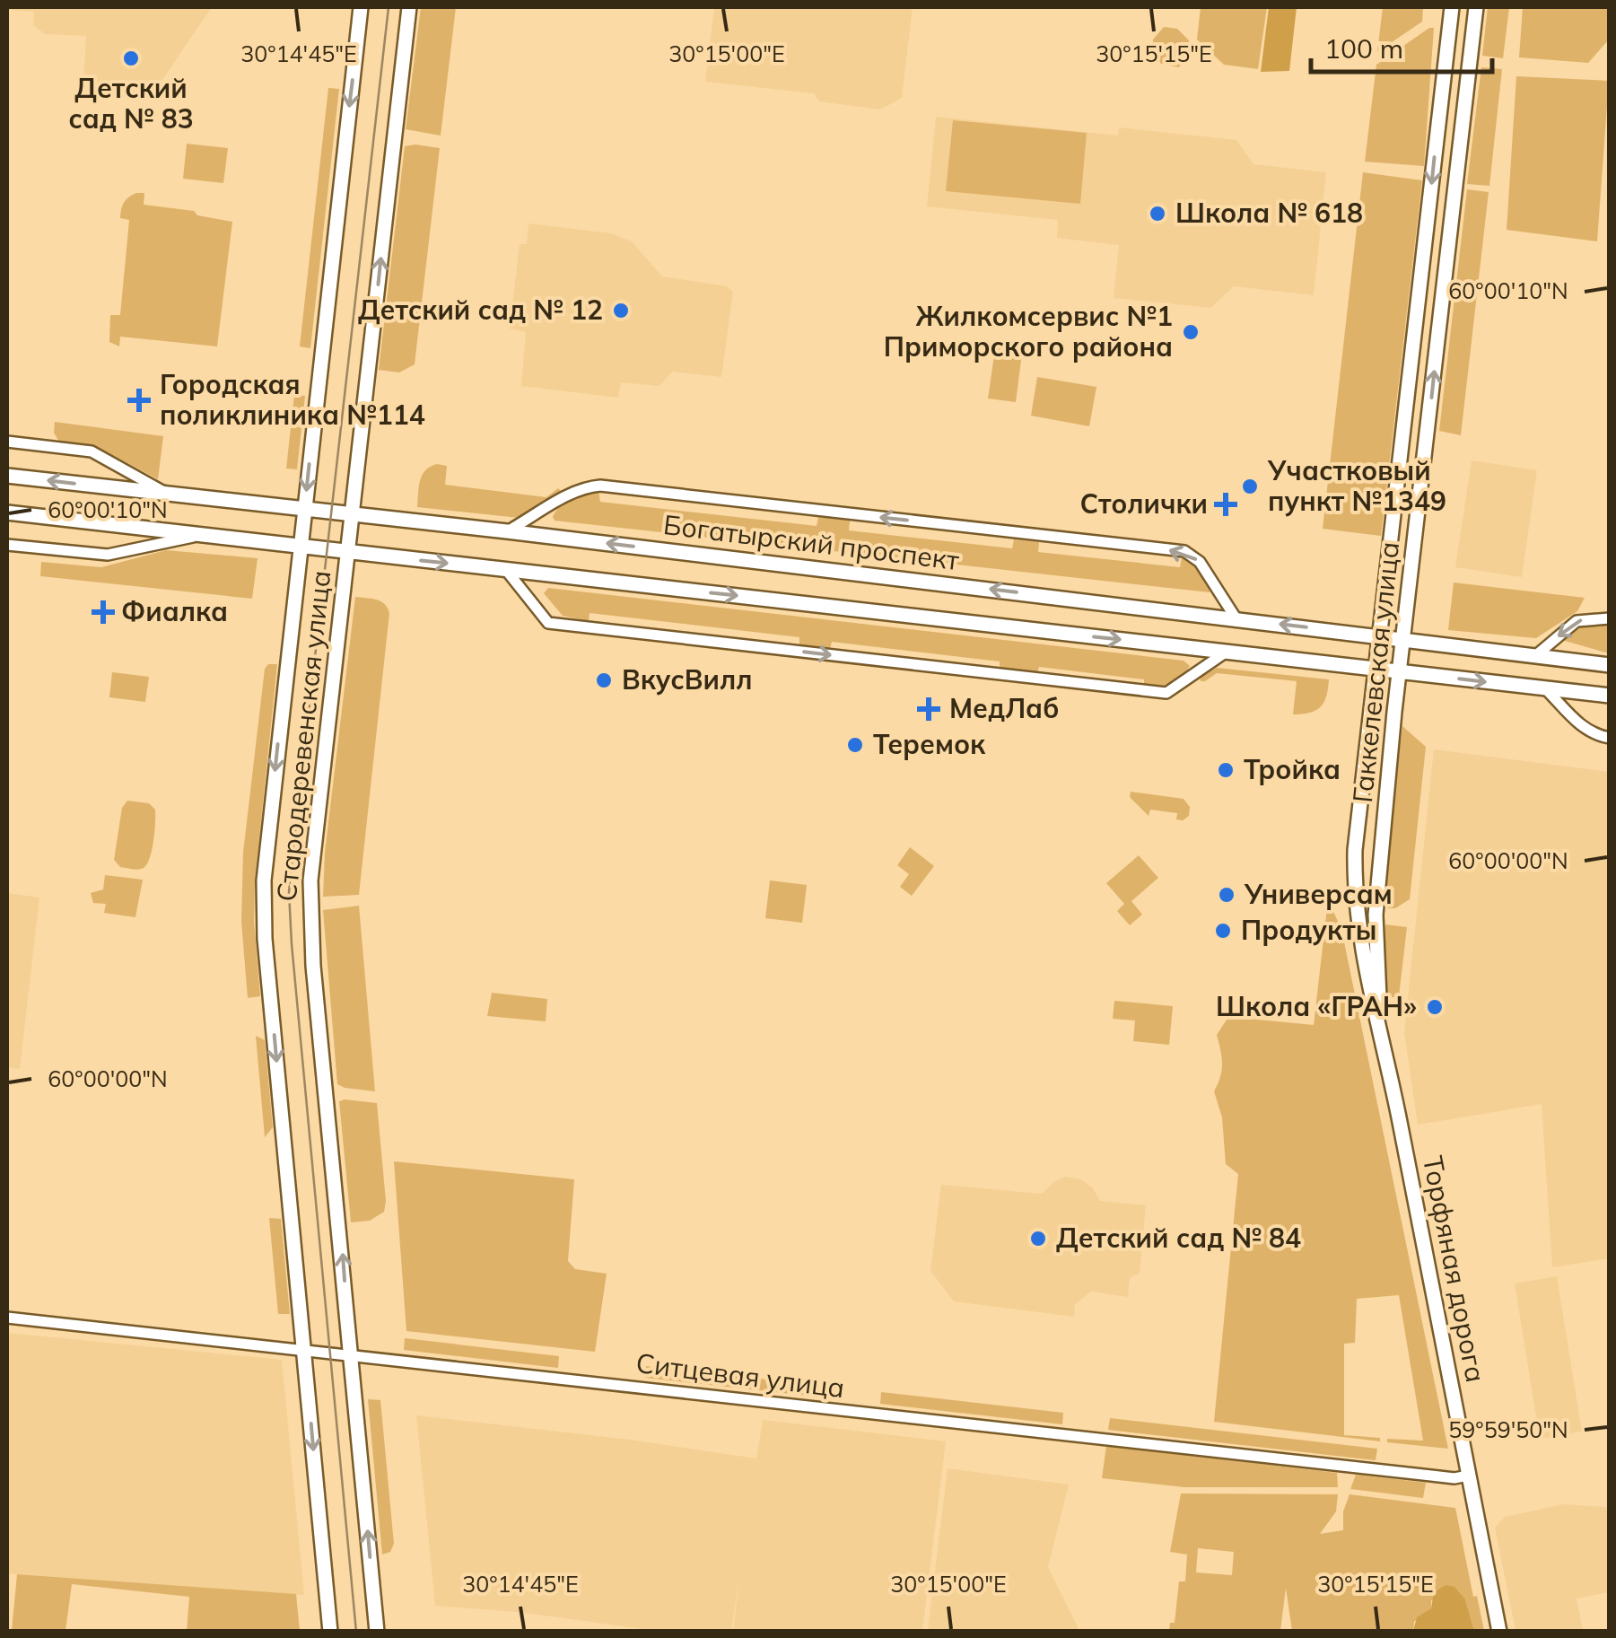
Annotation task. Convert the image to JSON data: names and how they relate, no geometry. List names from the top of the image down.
{
  "streets": {
    "main road": [
      "Богатырский проспект",
      "Гаккелевская улица",
      "Стародеревенская улица",
      "Торфяная дорога"
    ],
    "street": ["Ситцевая улица"]
  },
  "crossings": [
    ["Богатырский проспект", "Гаккелевская улица"],
    ["Богатырский проспект", "Стародеревенская улица"],
    ["Гаккелевская улица", "Торфяная дорога"],
    ["Стародеревенская улица", "Ситцевая улица"],
    ["Торфяная дорога", "Ситцевая улица"]
  ],
  "places": {
    "other": [
      "Детский сад № 83",
      "Школа № 618",
      "Детский сад № 12",
      "Жилкомсервис №1 Приморского района",
      "Участковый пункт №1349",
      "ВкусВилл",
      "Теремок",
      "Тройка",
      "Универсам",
      "Продукты",
      "Школа «ГРАН»",
      "Детский сад № 84"
    ],
    "health": [
      "Городская поликлиника №114",
      "Столички",
      "Фиалка",
      "МедЛаб"
    ]
  },
  "scale_bar": "100 m",
  "coordinates": [
    "30°14'45\"E",
    "30°15'00\"E",
    "30°15'15\"E",
    "60°00'10\"N",
    "60°00'00\"N",
    "59°59'50\"N"
  ]
}
